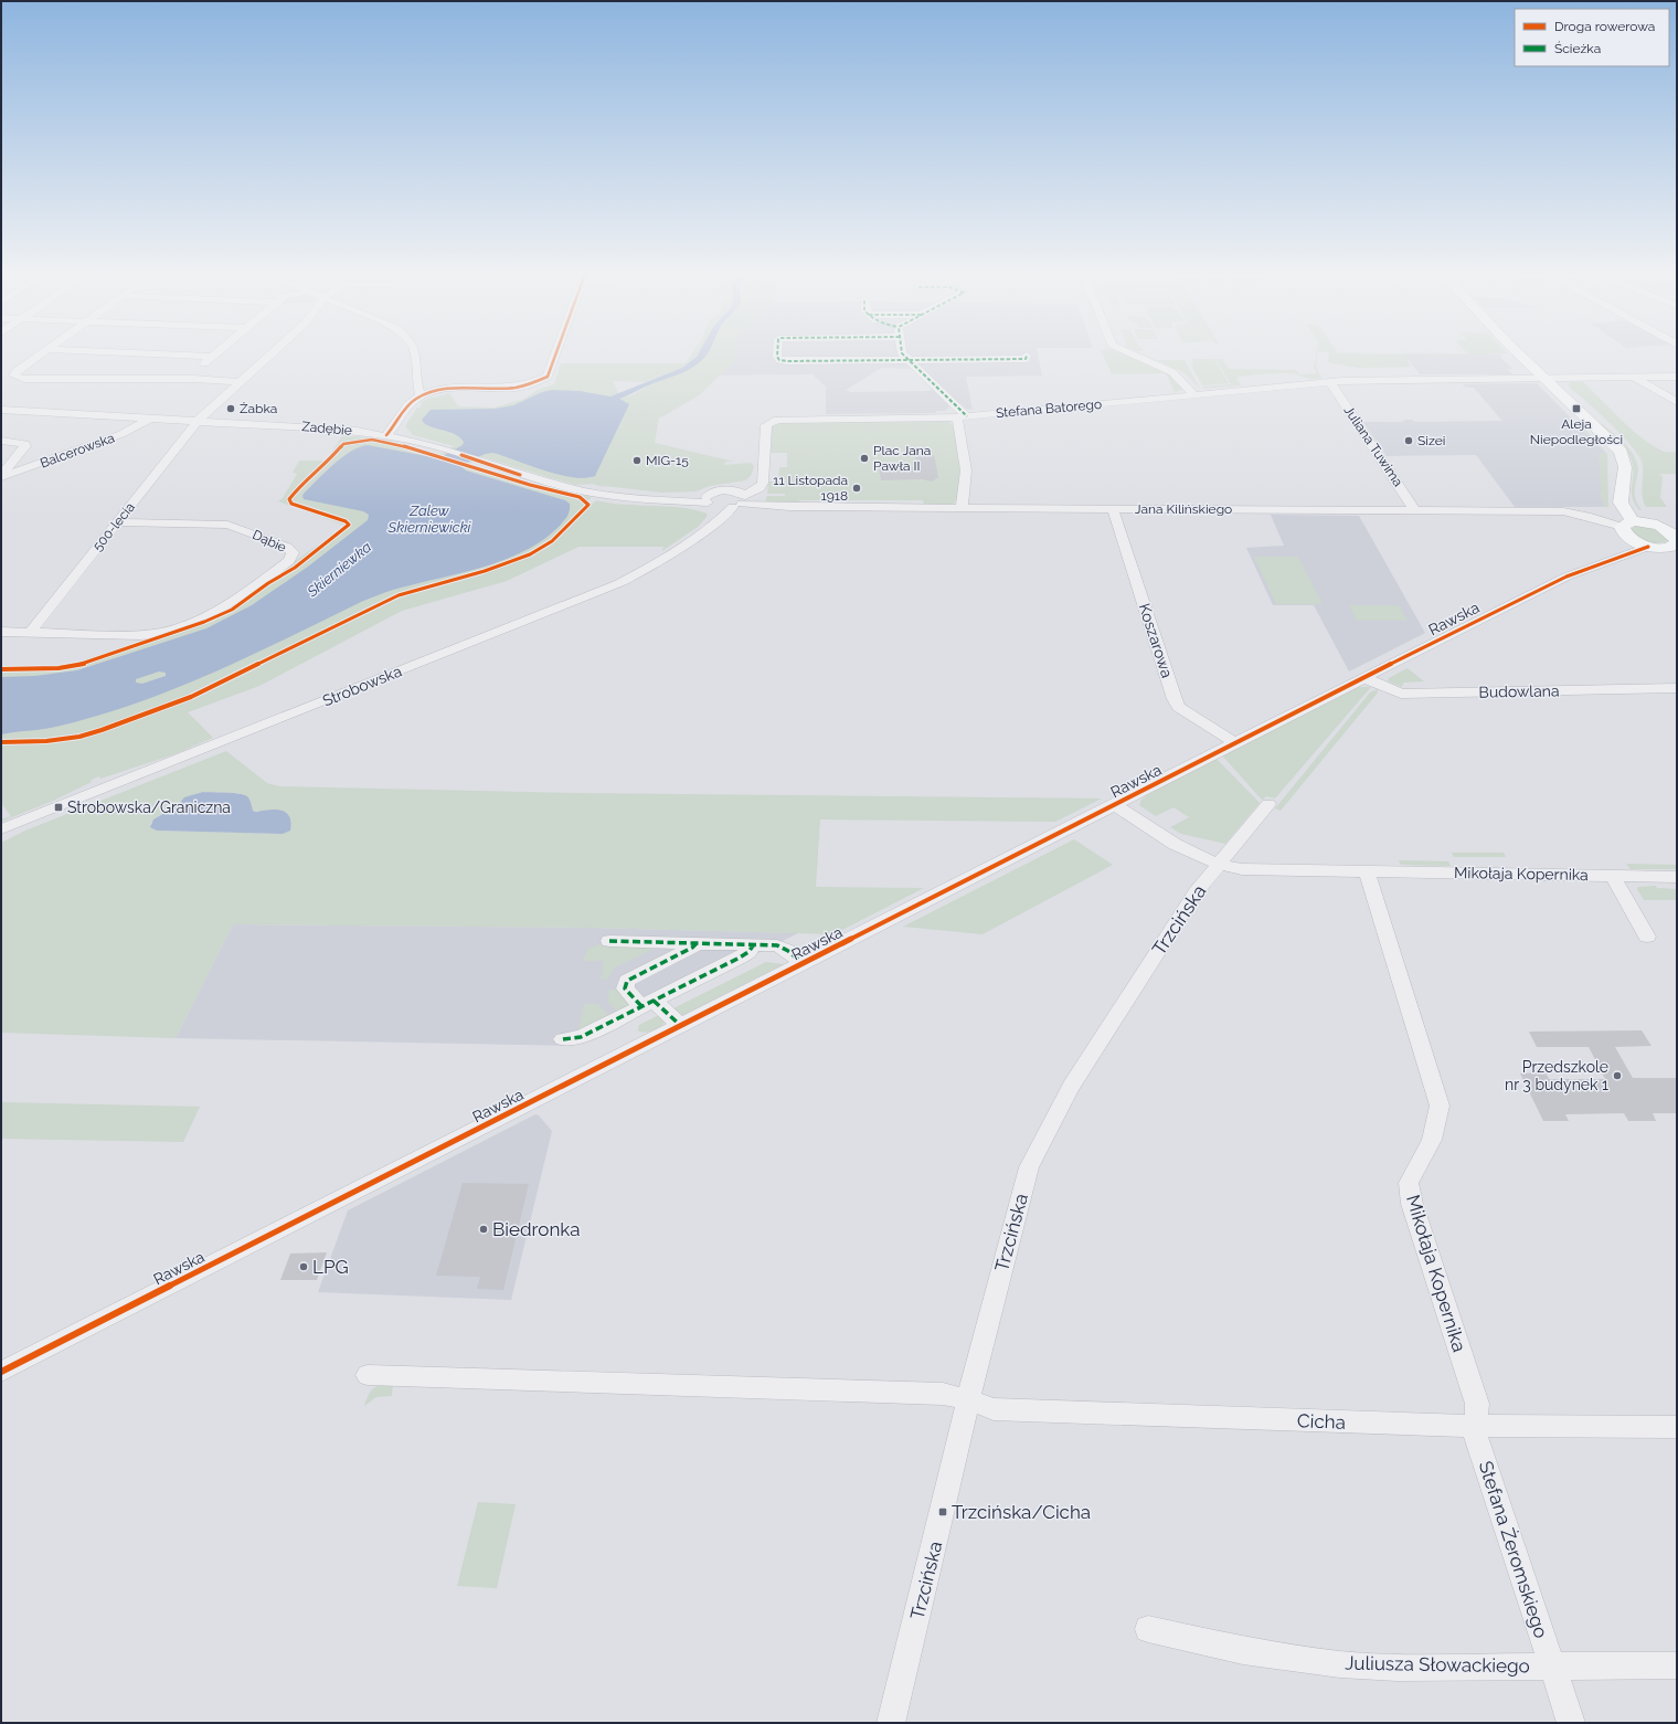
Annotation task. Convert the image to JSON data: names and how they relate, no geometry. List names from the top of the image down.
{
  "streets": {
    "street": [
      "Stefana Batorego",
      "Zadębie",
      "Juliana Tuwima",
      "Balcerowska",
      "Jana Kilińskiego",
      "500-lecia",
      "Dąbie",
      "Rawska",
      "Koszarowa",
      "Strobowska",
      "Budowlana",
      "Mikołaja Kopernika",
      "Trzcińska",
      "Cicha",
      "Stefana Żeromskiego",
      "Juliusza Słowackiego"
    ]
  },
  "crossings": [
    ["Stefana Batorego", "Juliana Tuwima"],
    ["Stefana Batorego", "Jana Kilińskiego"],
    ["Stefana Batorego", "Strobowska"],
    ["Zadębie", "Balcerowska"],
    ["Zadębie", "500-lecia"],
    ["Juliana Tuwima", "Jana Kilińskiego"],
    ["Jana Kilińskiego", "Koszarowa"],
    ["Jana Kilińskiego", "Strobowska"],
    ["500-lecia", "Dąbie"],
    ["Rawska", "Koszarowa"],
    ["Rawska", "Budowlana"],
    ["Rawska", "Mikołaja Kopernika"],
    ["Mikołaja Kopernika", "Trzcińska"],
    ["Mikołaja Kopernika", "Cicha"],
    ["Mikołaja Kopernika", "Stefana Żeromskiego"],
    ["Trzcińska", "Cicha"],
    ["Cicha", "Stefana Żeromskiego"],
    ["Stefana Żeromskiego", "Juliusza Słowackiego"]
  ],
  "water": ["Zalew Skierniewicki", "Skierniewka"],
  "places": {
    "other": [
      "Żabka",
      "Sizei",
      "Plac Jana Pawła II",
      "MIG-15",
      "11 Listopada 1918",
      "Przedszkole nr 3 budynek 1",
      "Biedronka",
      "LPG"
    ],
    "transit": ["Aleja Niepodległości", "Strobowska/Graniczna", "Trzcińska/Cicha"]
  },
  "legend": ["Droga rowerowa", "Ścieżka"]
}
